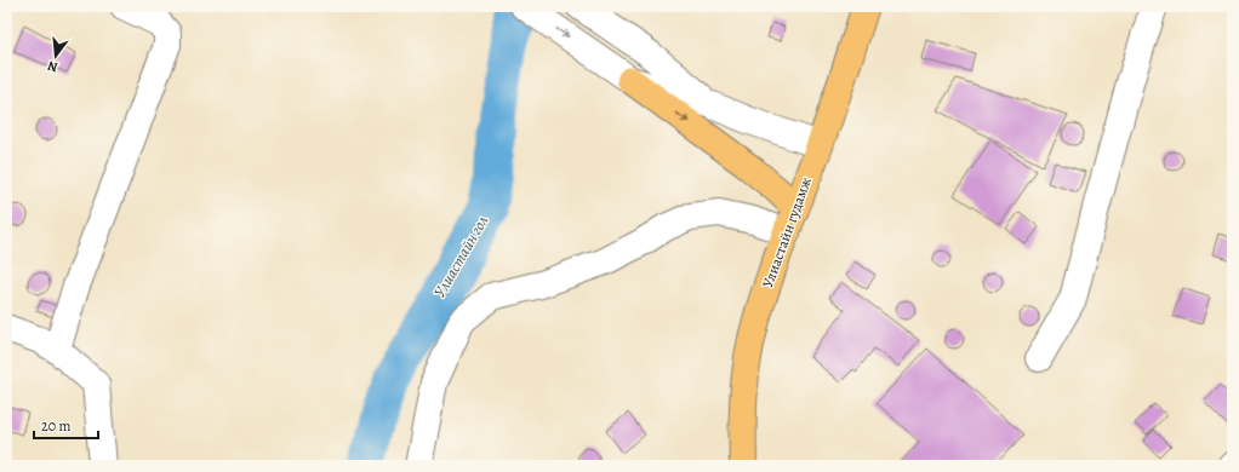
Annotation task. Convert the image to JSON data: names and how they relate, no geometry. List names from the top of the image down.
{
  "streets": {
    "main road": ["Улиастайн гудамж"]
  },
  "water": ["Улиастайн гол"],
  "scale_bar": "20 m",
  "north": "bottom"
}
